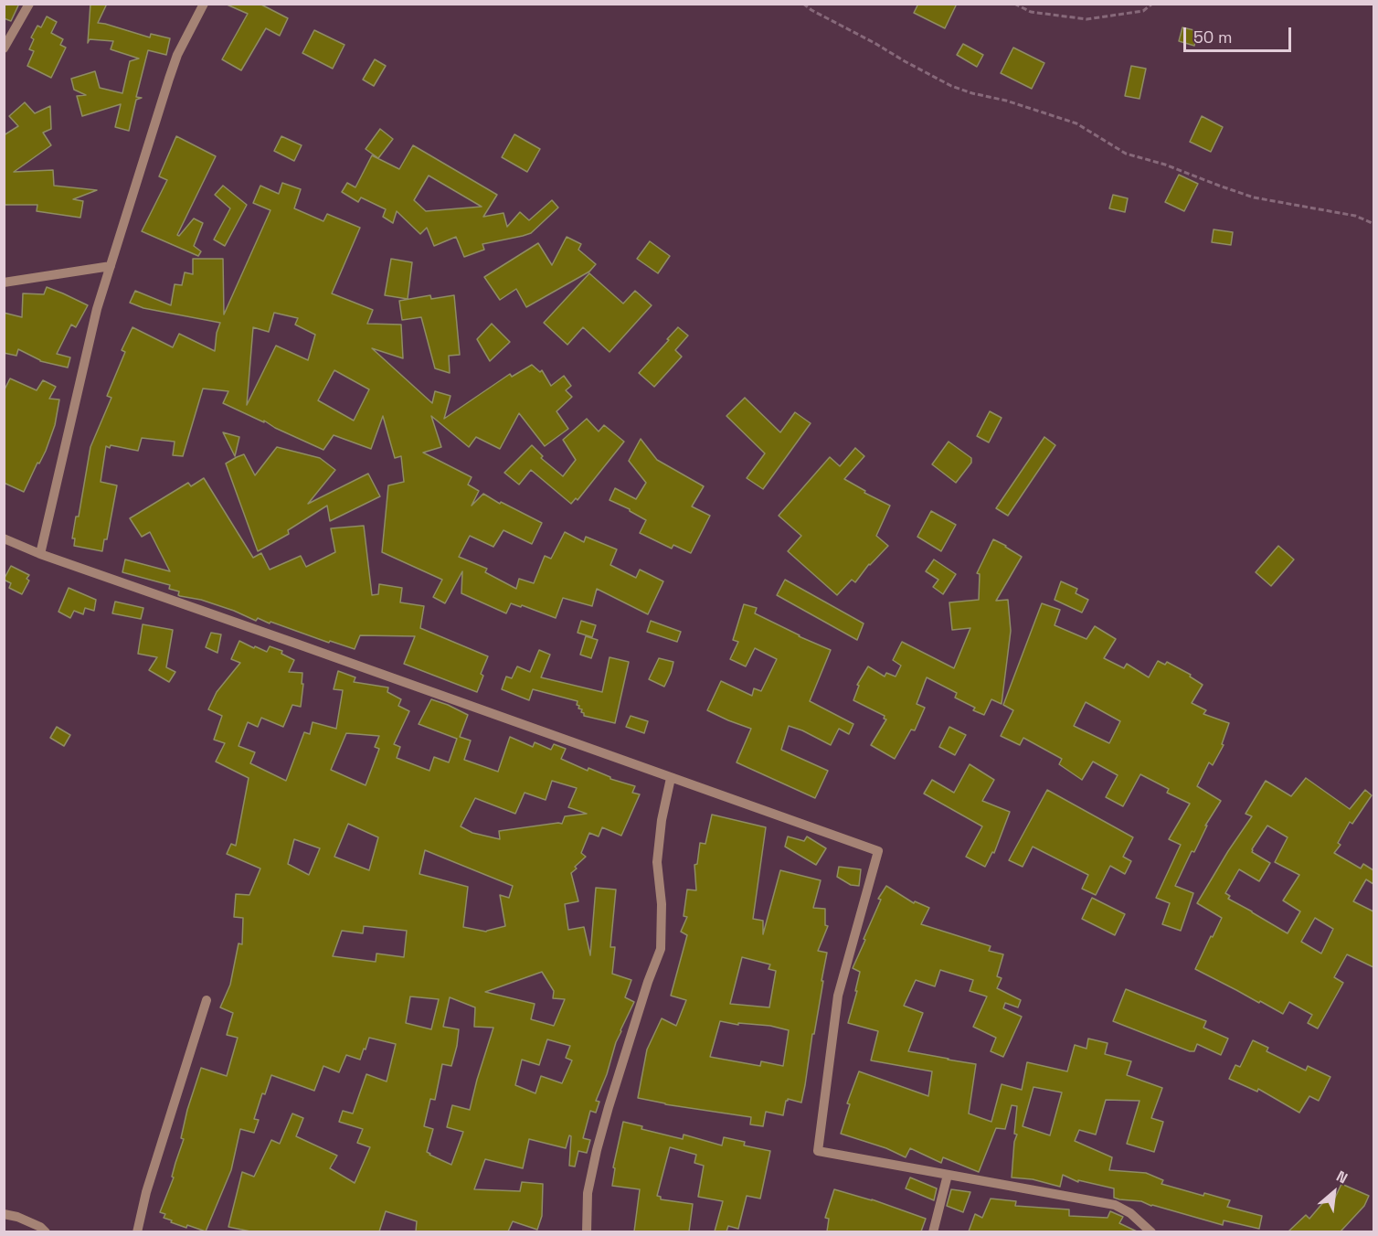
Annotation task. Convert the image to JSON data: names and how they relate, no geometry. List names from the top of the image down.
{
  "scale_bar": "50 m",
  "north": "top right"
}
